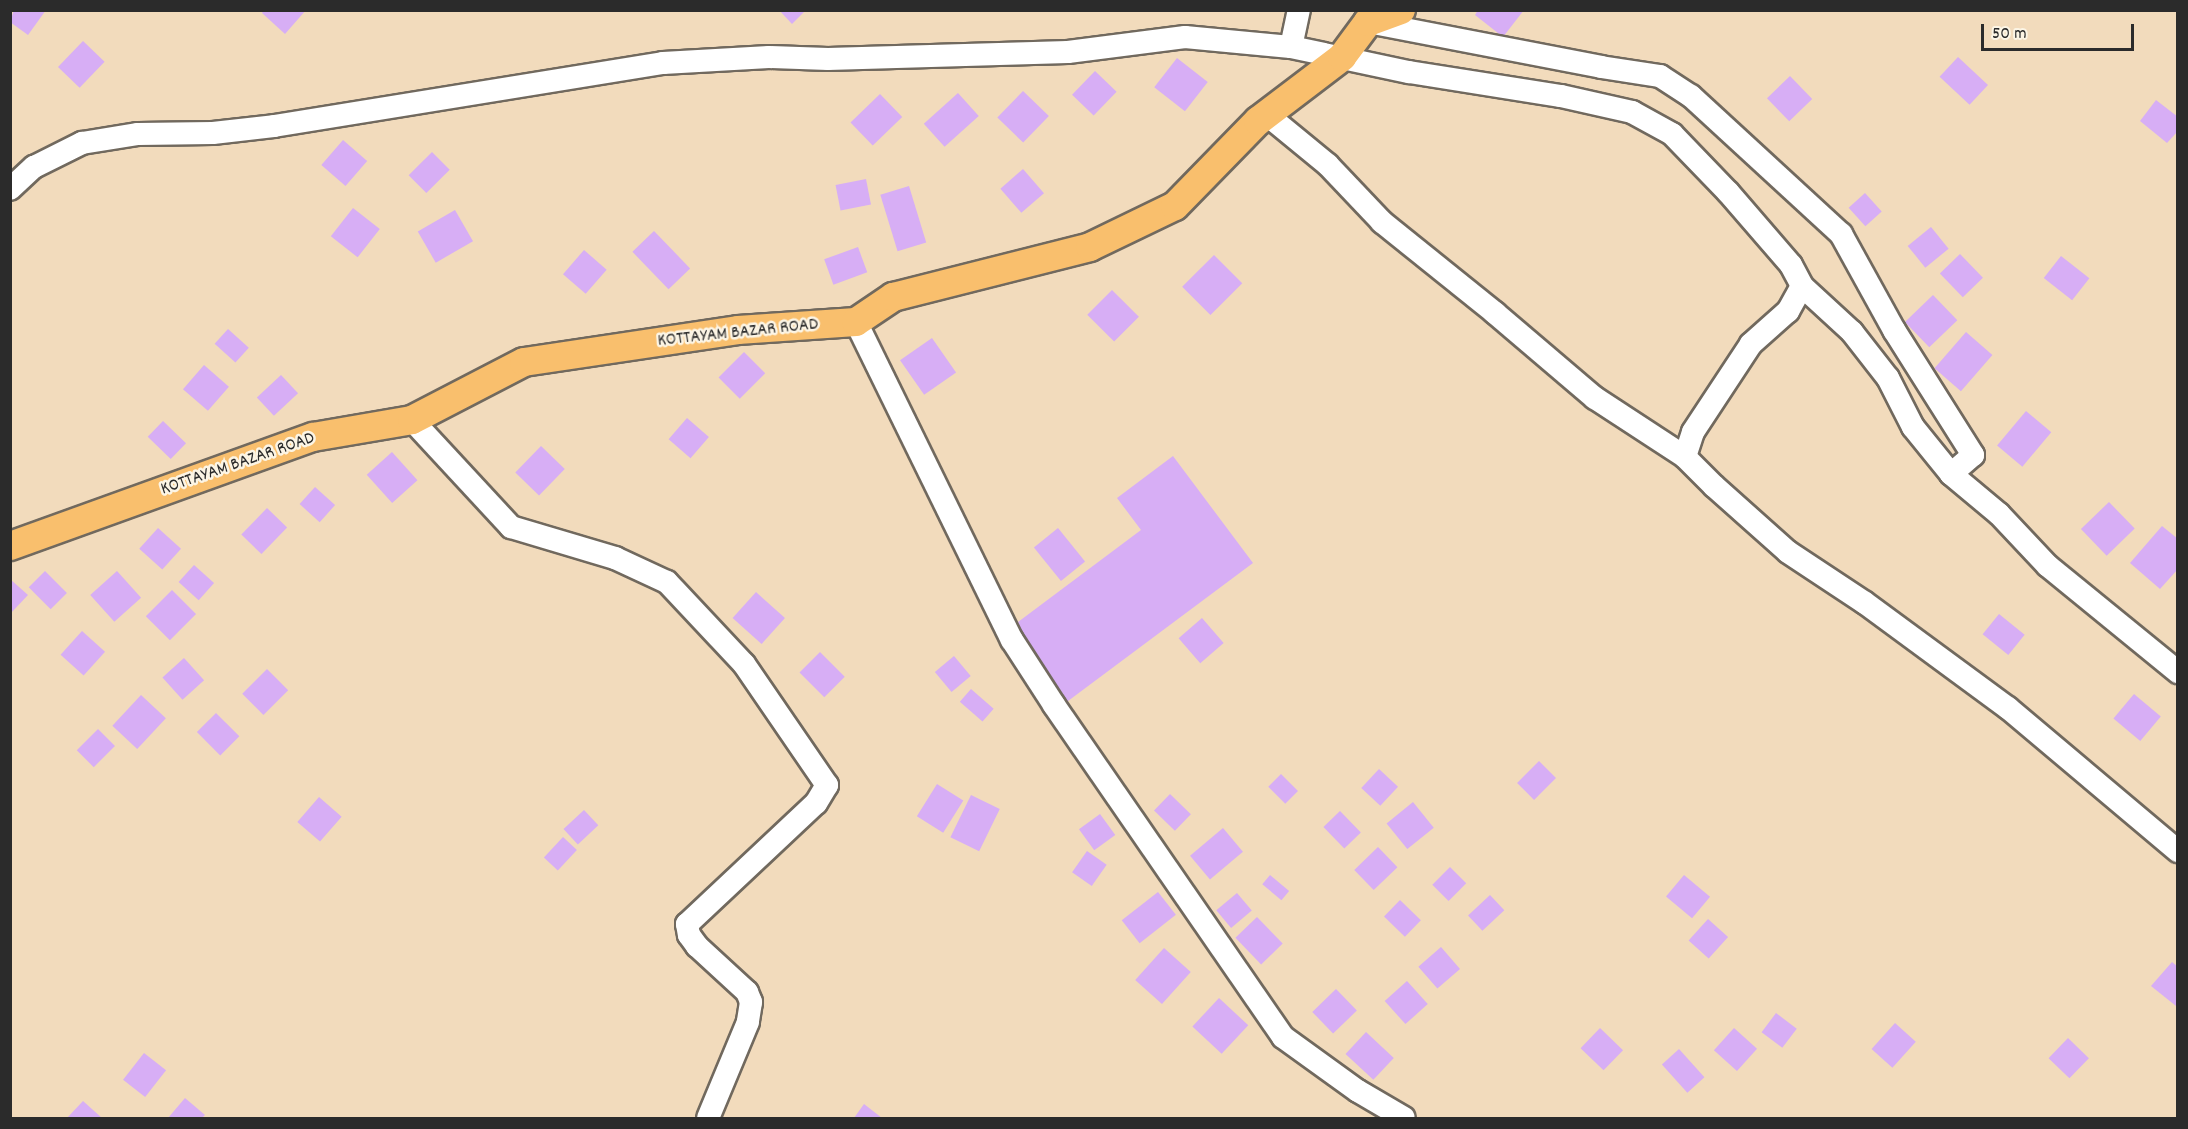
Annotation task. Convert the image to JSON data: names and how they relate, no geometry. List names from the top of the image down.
{
  "streets": {
    "main road": ["KOTTAYAM BAZAR ROAD"]
  },
  "scale_bar": "50 m"
}
